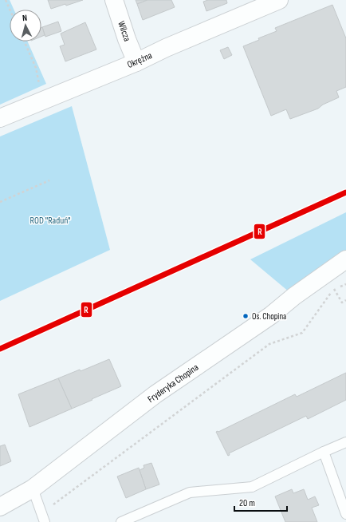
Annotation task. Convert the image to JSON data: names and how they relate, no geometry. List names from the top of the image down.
{
  "streets": {
    "street": ["Wilcza", "Okrężna", "Fryderyka Chopina"]
  },
  "crossings": [
    ["Wilcza", "Okrężna"]
  ],
  "parks": ["ROD \"Raduń\""],
  "places": ["Os. Chopina"],
  "lines": ["transit line R"],
  "scale_bar": "20 m",
  "north": "top"
}
